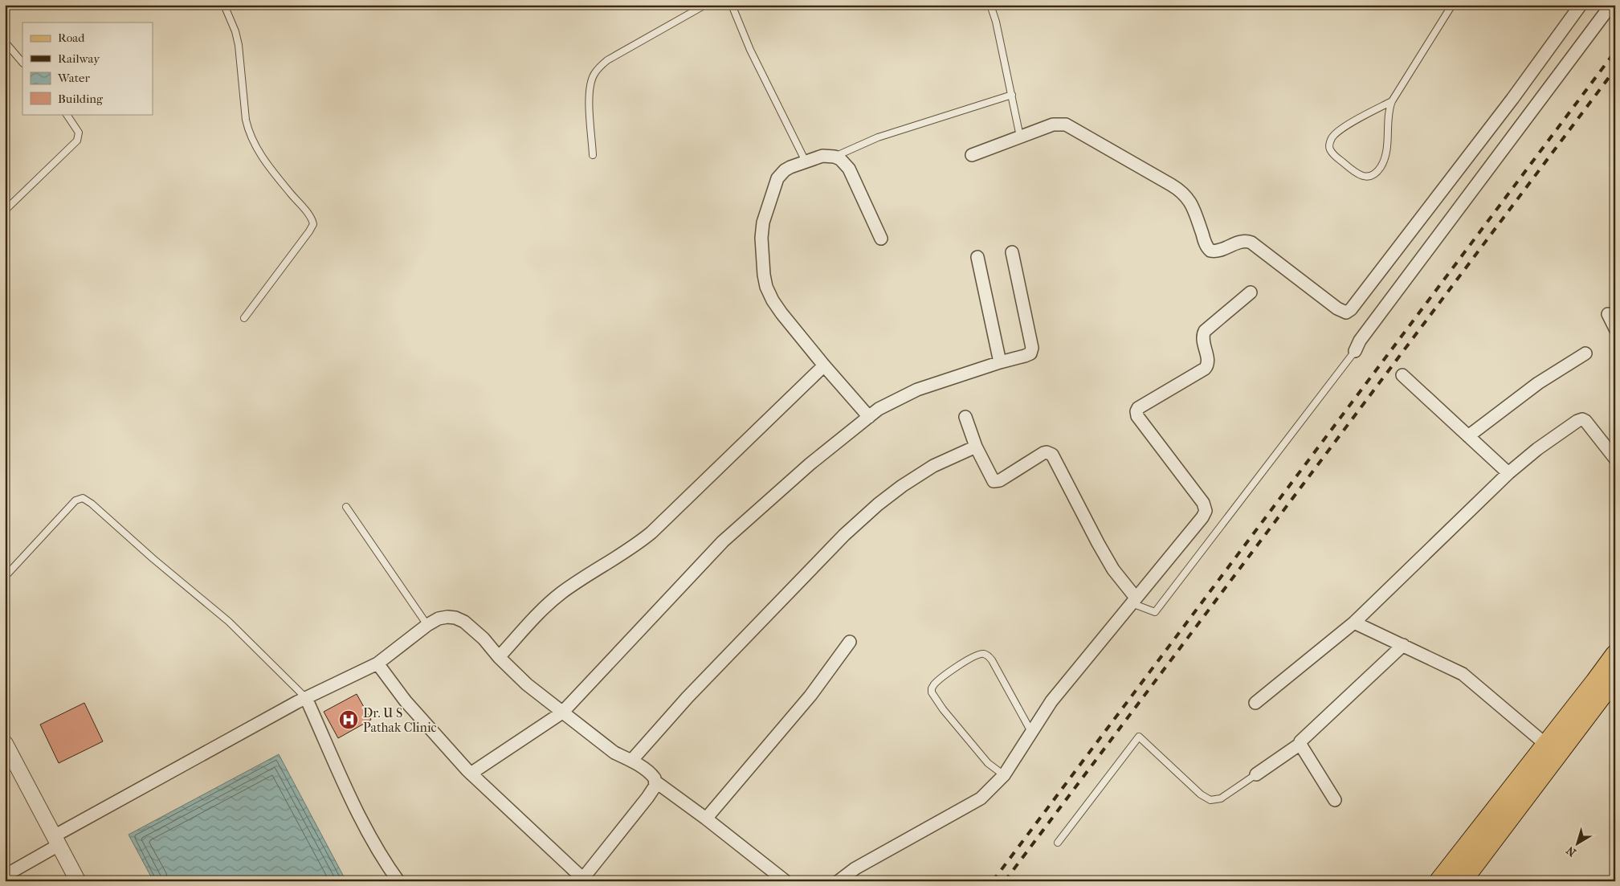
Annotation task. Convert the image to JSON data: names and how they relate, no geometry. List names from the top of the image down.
{
  "places": {
    "hospital": ["Dr. U S Pathak Clinic"]
  },
  "legend": [
    "Road",
    "Railway",
    "Water",
    "Building"
  ],
  "north": "bottom left"
}
